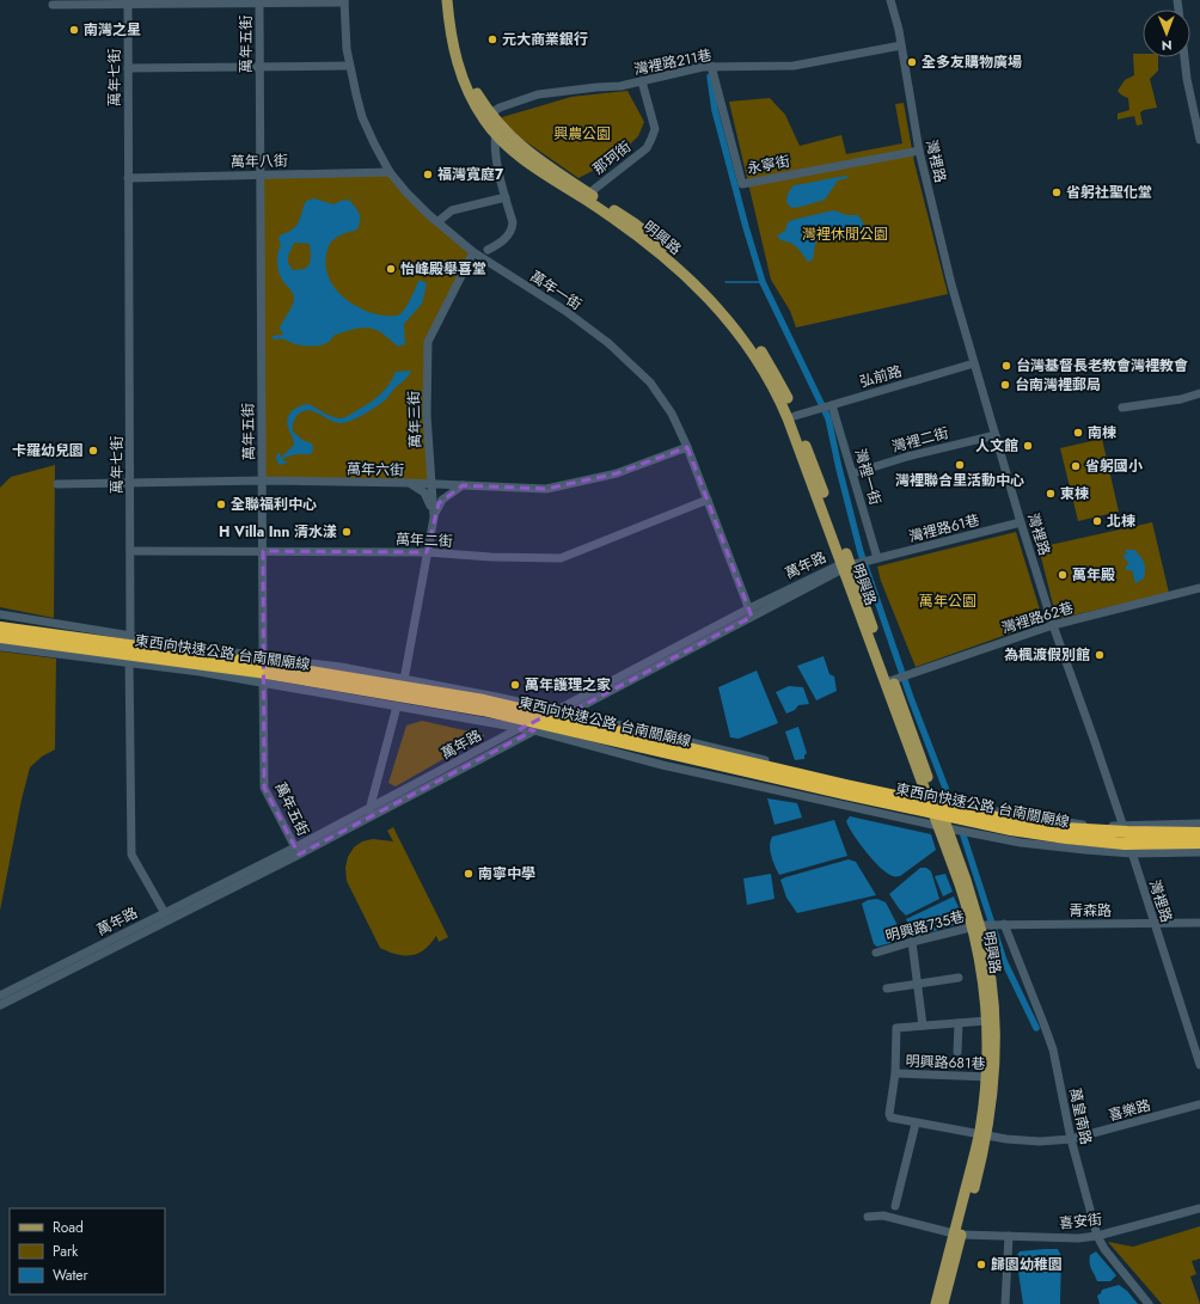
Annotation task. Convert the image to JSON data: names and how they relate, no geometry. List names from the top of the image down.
{
  "streets": {
    "highway": ["東西向快速公路 台南關廟線"],
    "main road": ["明興路"],
    "street": [
      "萬年五街",
      "灣裡路211巷",
      "萬年七街",
      "那珂街",
      "萬年八街",
      "灣裡路",
      "永寧街",
      "萬年一街",
      "弘前路",
      "萬年三街",
      "灣裡二街",
      "萬年六街",
      "灣裡一街",
      "灣裡路61巷",
      "萬年二街",
      "萬年路",
      "灣裡路62巷",
      "青森路",
      "明興路735巷",
      "明興路681巷",
      "喜樂路",
      "萬皇南路",
      "喜安街"
    ]
  },
  "crossings": [
    ["萬年五街", "萬年八街"],
    ["萬年五街", "萬年六街"],
    ["萬年五街", "萬年二街"],
    ["萬年五街", "萬年路"],
    ["灣裡路211巷", "那珂街"],
    ["灣裡路211巷", "灣裡路"],
    ["灣裡路211巷", "永寧街"],
    ["灣裡路211巷", "明興路"],
    ["萬年七街", "萬年八街"],
    ["萬年七街", "萬年六街"],
    ["萬年七街", "萬年二街"],
    ["萬年七街", "萬年路"],
    ["那珂街", "明興路"],
    ["萬年八街", "萬年一街"],
    ["灣裡路", "永寧街"],
    ["灣裡路", "弘前路"],
    ["灣裡路", "灣裡二街"],
    ["灣裡路", "灣裡路61巷"],
    ["灣裡路", "灣裡路62巷"],
    ["灣裡路", "青森路"],
    ["明興路", "弘前路"],
    ["明興路", "灣裡路61巷"],
    ["明興路", "萬年路"],
    ["明興路", "灣裡路62巷"],
    ["明興路", "青森路"],
    ["明興路", "明興路735巷"],
    ["明興路", "明興路681巷"],
    ["明興路", "喜樂路"],
    ["明興路", "喜安街"],
    ["萬年一街", "萬年三街"],
    ["萬年一街", "萬年六街"],
    ["萬年一街", "萬年二街"],
    ["萬年一街", "萬年路"],
    ["弘前路", "灣裡一街"],
    ["萬年三街", "萬年六街"],
    ["萬年三街", "萬年二街"],
    ["灣裡二街", "灣裡一街"],
    ["灣裡一街", "灣裡路61巷"],
    ["灣裡路61巷", "萬年路"],
    ["青森路", "明興路735巷"],
    ["青森路", "萬皇南路"],
    ["明興路681巷", "喜樂路"],
    ["喜樂路", "萬皇南路"],
    ["萬皇南路", "喜安街"]
  ],
  "parks": ["興農公園", "灣裡休閒公園", "萬年公園"],
  "places": [
    "南灣之星",
    "元大商業銀行",
    "全多友購物廣場",
    "福灣寬庭7",
    "省躬社聖化堂",
    "怡峰殿舉喜堂",
    "台灣基督長老教會灣裡教會",
    "台南灣裡郵局",
    "南棟",
    "人文館",
    "卡羅幼兒園",
    "灣裡聯合里活動中心",
    "省躬國小",
    "東棟",
    "全聯福利中心",
    "北棟",
    "H Villa Inn 清水漾",
    "萬年殿",
    "為楓渡假別館",
    "萬年護理之家",
    "南寧中學",
    "歸園幼稚園"
  ],
  "legend": ["Road", "Park", "Water"],
  "north": "bottom"
}
